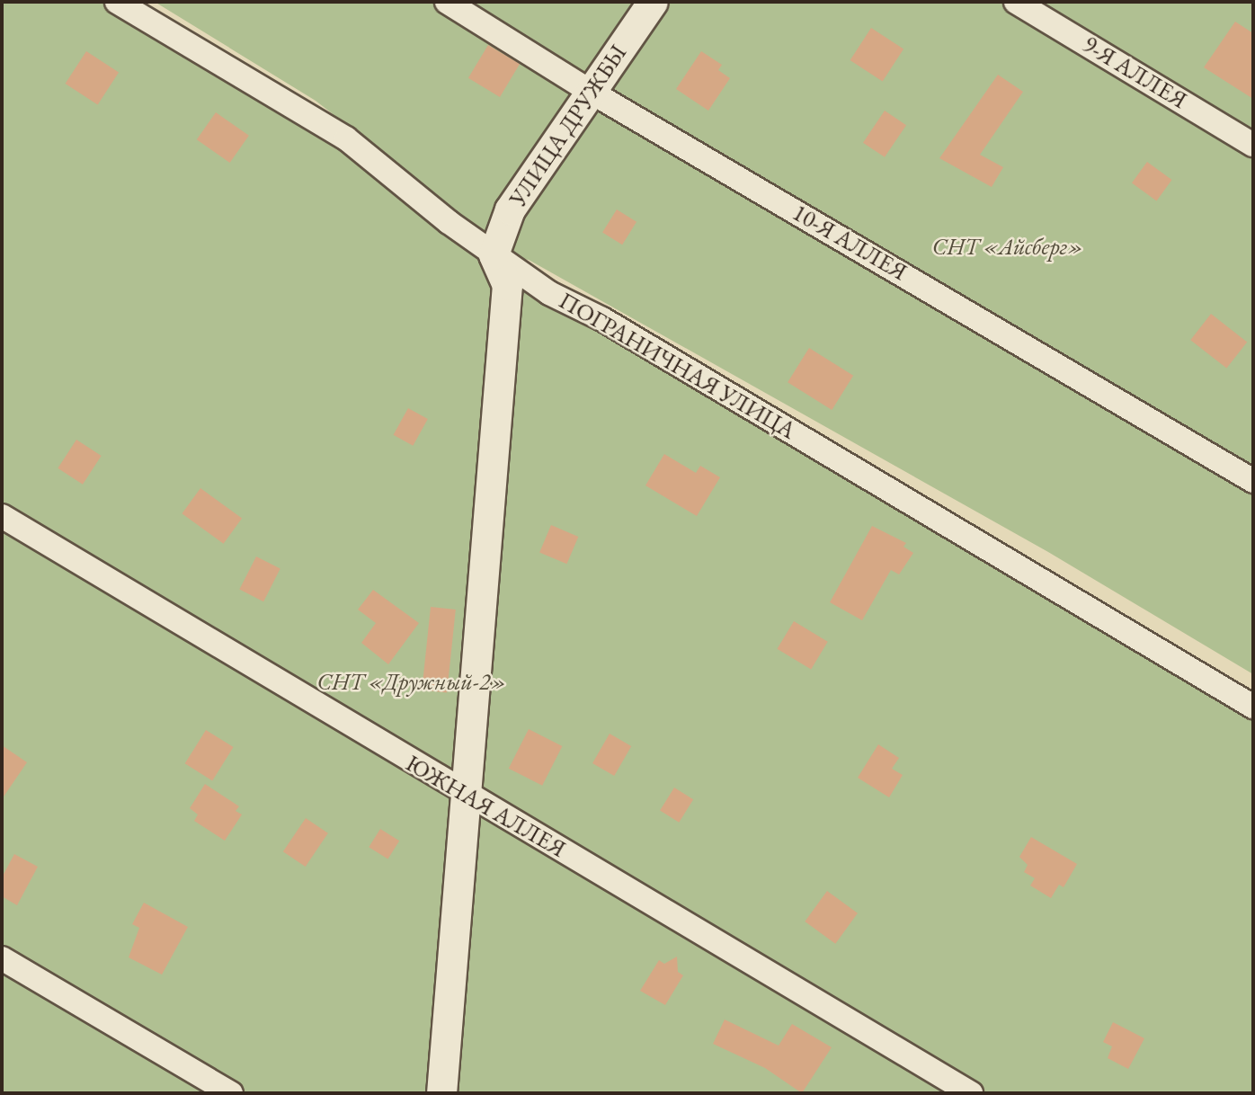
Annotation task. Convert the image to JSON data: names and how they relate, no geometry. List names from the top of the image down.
{
  "streets": {
    "street": [
      "9-Я АЛЛЕЯ",
      "УЛИЦА ДРУЖБЫ",
      "10-Я АЛЛЕЯ",
      "ПОГРАНИЧНАЯ УЛИЦА",
      "ЮЖНАЯ АЛЛЕЯ"
    ]
  },
  "crossings": [
    ["УЛИЦА ДРУЖБЫ", "10-Я АЛЛЕЯ"],
    ["УЛИЦА ДРУЖБЫ", "ПОГРАНИЧНАЯ УЛИЦА"]
  ],
  "parks": ["СНТ «Айсберг»", "СНТ «Дружный-2»"]
}
